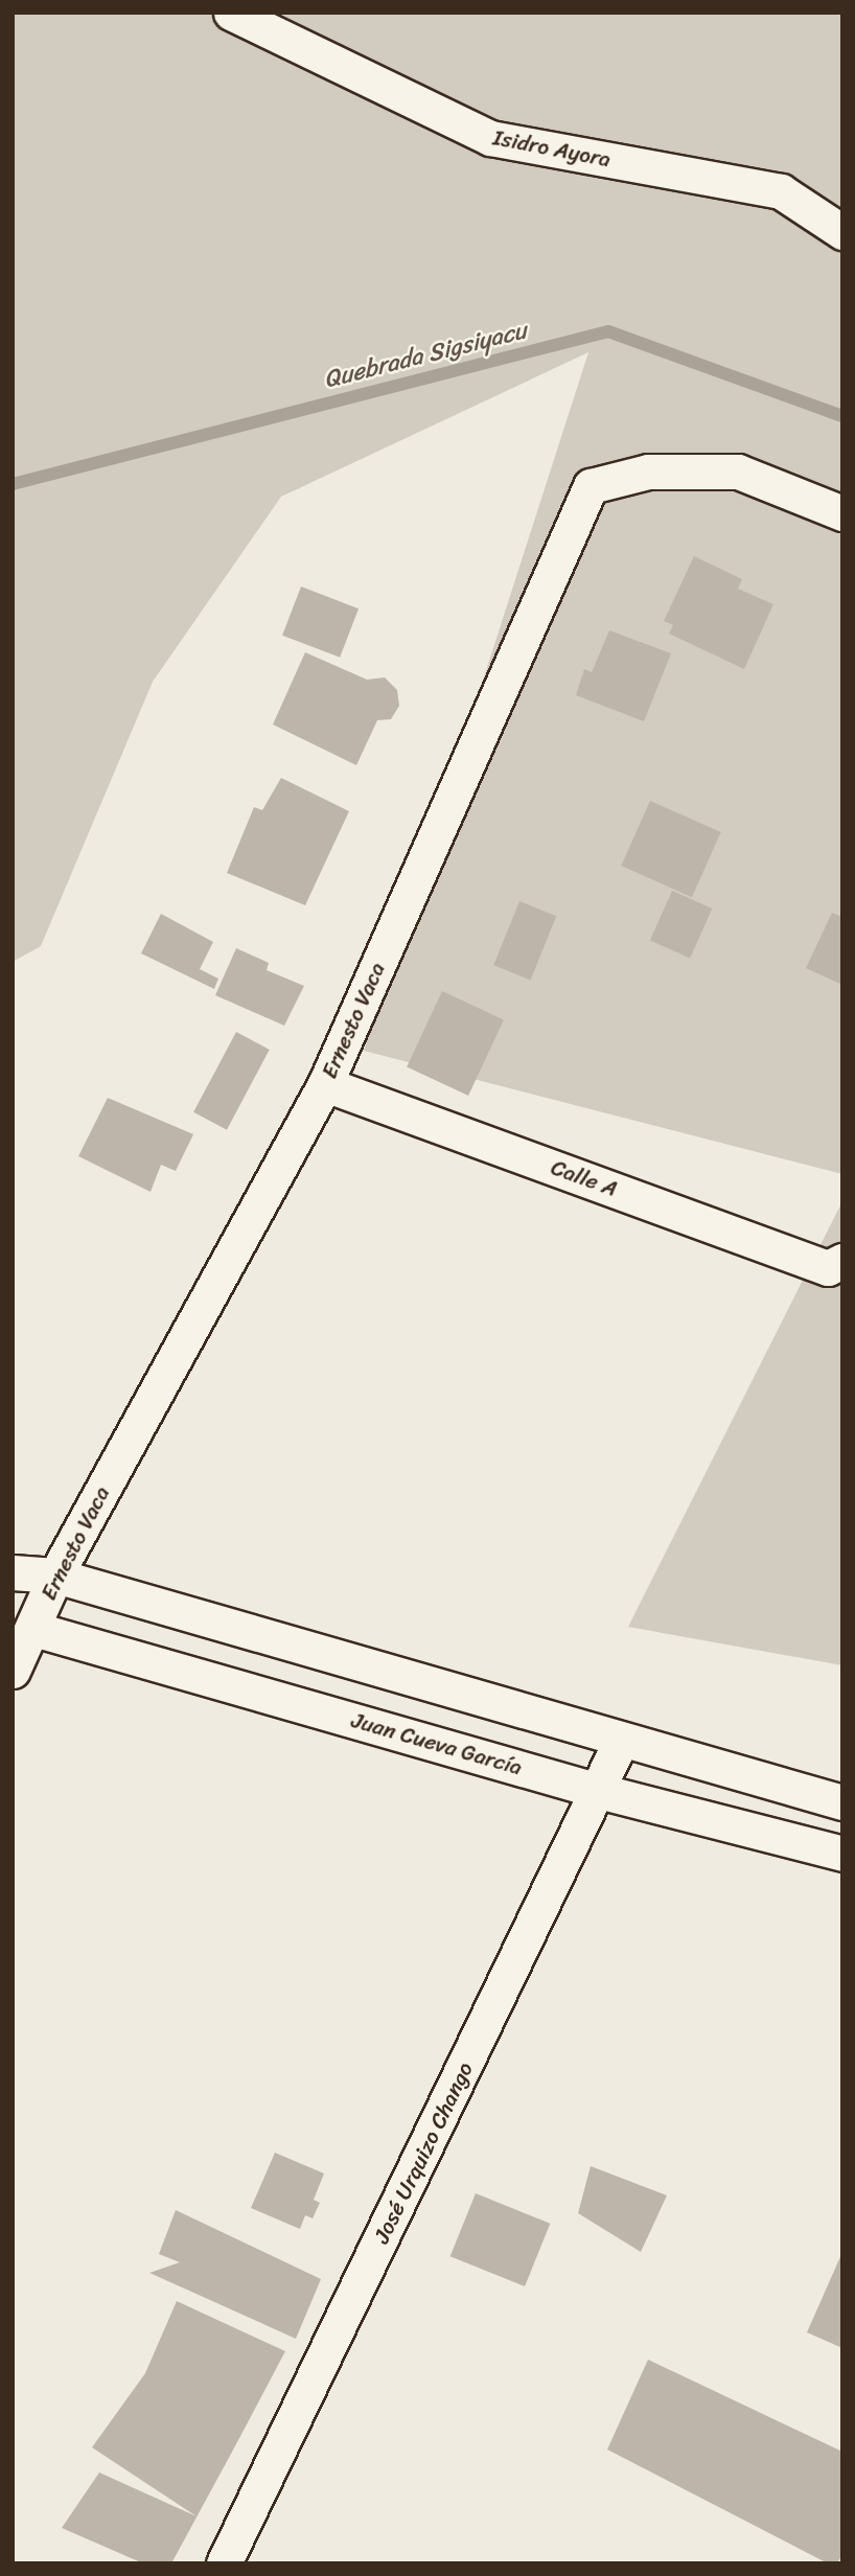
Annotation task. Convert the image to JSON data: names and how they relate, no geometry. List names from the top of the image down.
{
  "streets": {
    "street": [
      "Isidro Ayora",
      "Ernesto Vaca",
      "Calle A",
      "Juan Cueva García",
      "José Urquizo Chango"
    ]
  },
  "crossings": [
    ["Ernesto Vaca", "Calle A"],
    ["Ernesto Vaca", "Juan Cueva García"],
    ["Juan Cueva García", "José Urquizo Chango"]
  ],
  "water": ["Quebrada Sigsiyacu"]
}
